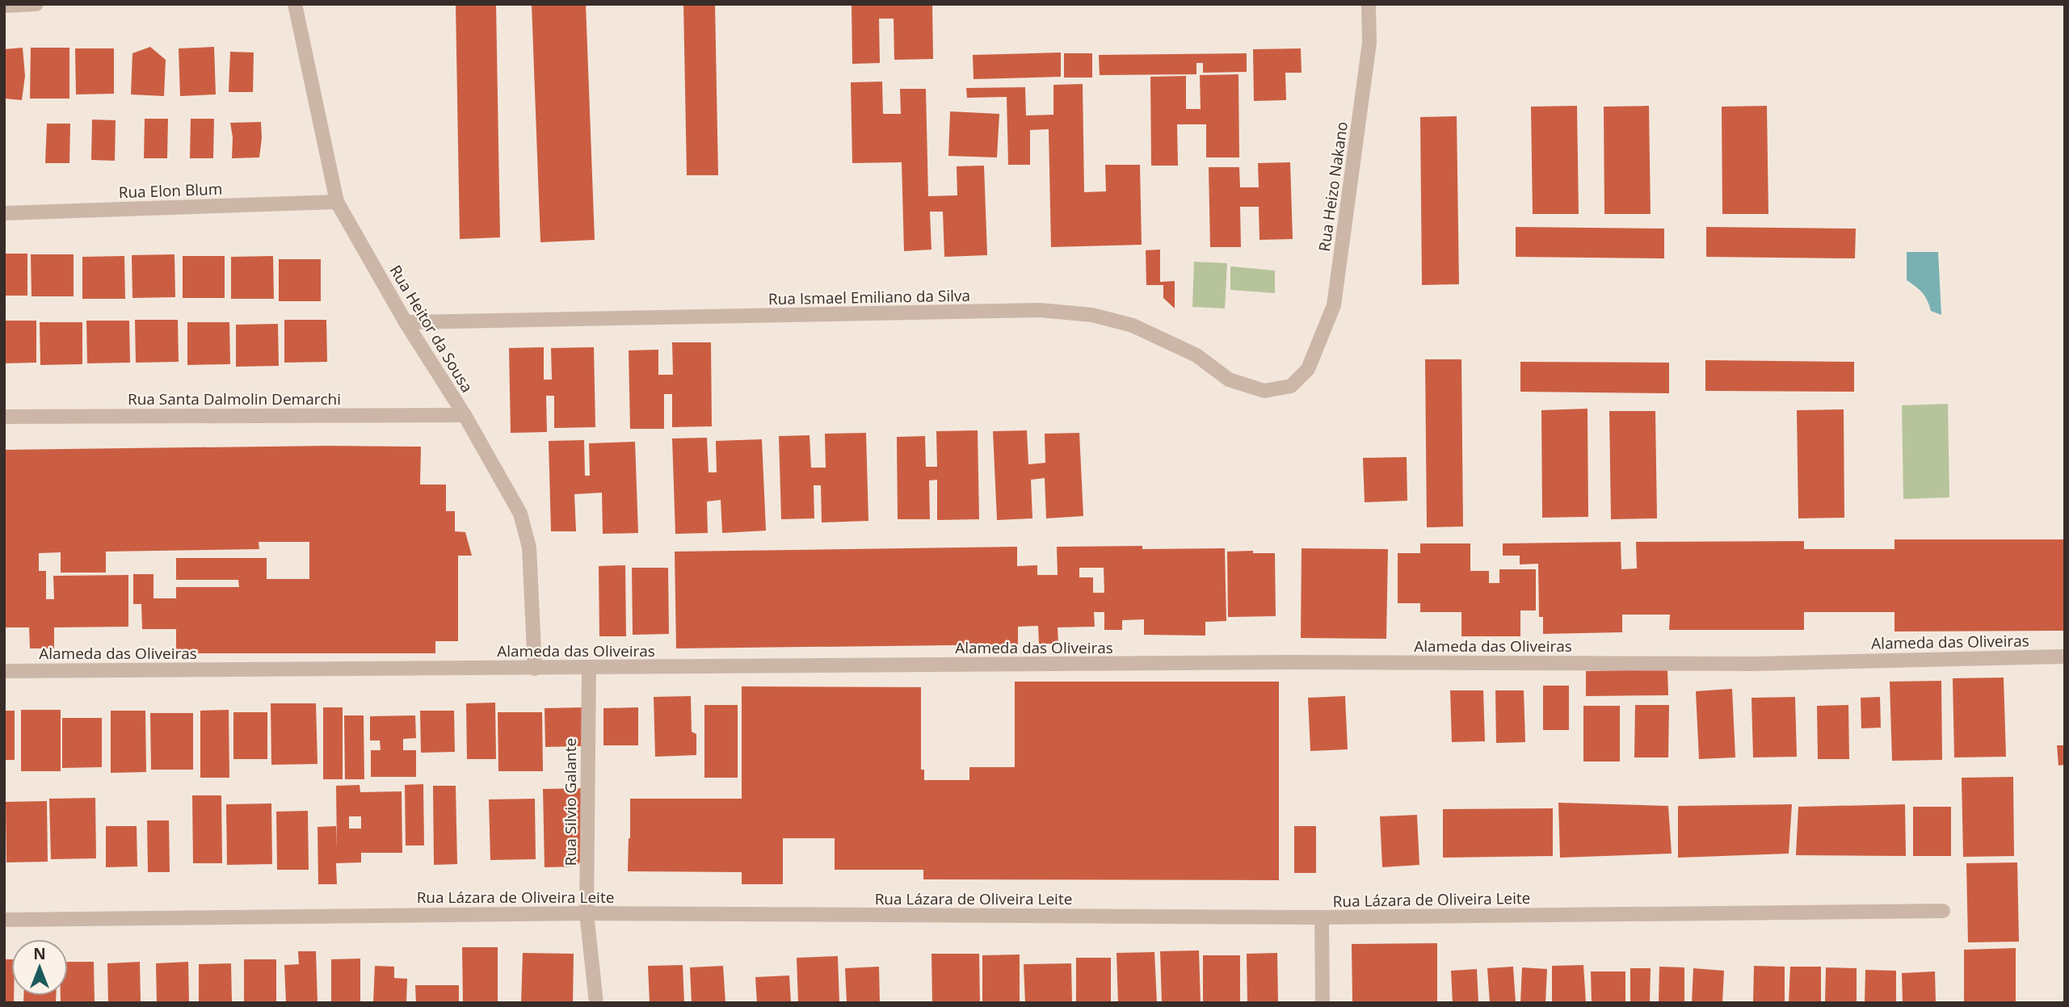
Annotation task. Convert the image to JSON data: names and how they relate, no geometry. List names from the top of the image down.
{
  "streets": {
    "street": [
      "Rua Heizo Nakano",
      "Rua Elon Blum",
      "Rua Ismael Emiliano da Silva",
      "Rua Heitor da Sousa",
      "Rua Santa Dalmolin Demarchi",
      "Alameda das Oliveiras",
      "Rua Silvio Galante",
      "Rua Lázara de Oliveira Leite"
    ]
  },
  "crossings": [
    ["Rua Heizo Nakano", "Rua Ismael Emiliano da Silva"],
    ["Rua Elon Blum", "Rua Heitor da Sousa"],
    ["Rua Ismael Emiliano da Silva", "Rua Heitor da Sousa"],
    ["Rua Heitor da Sousa", "Rua Santa Dalmolin Demarchi"],
    ["Rua Heitor da Sousa", "Alameda das Oliveiras"],
    ["Alameda das Oliveiras", "Rua Silvio Galante"],
    ["Rua Silvio Galante", "Rua Lázara de Oliveira Leite"]
  ],
  "north": "top"
}
